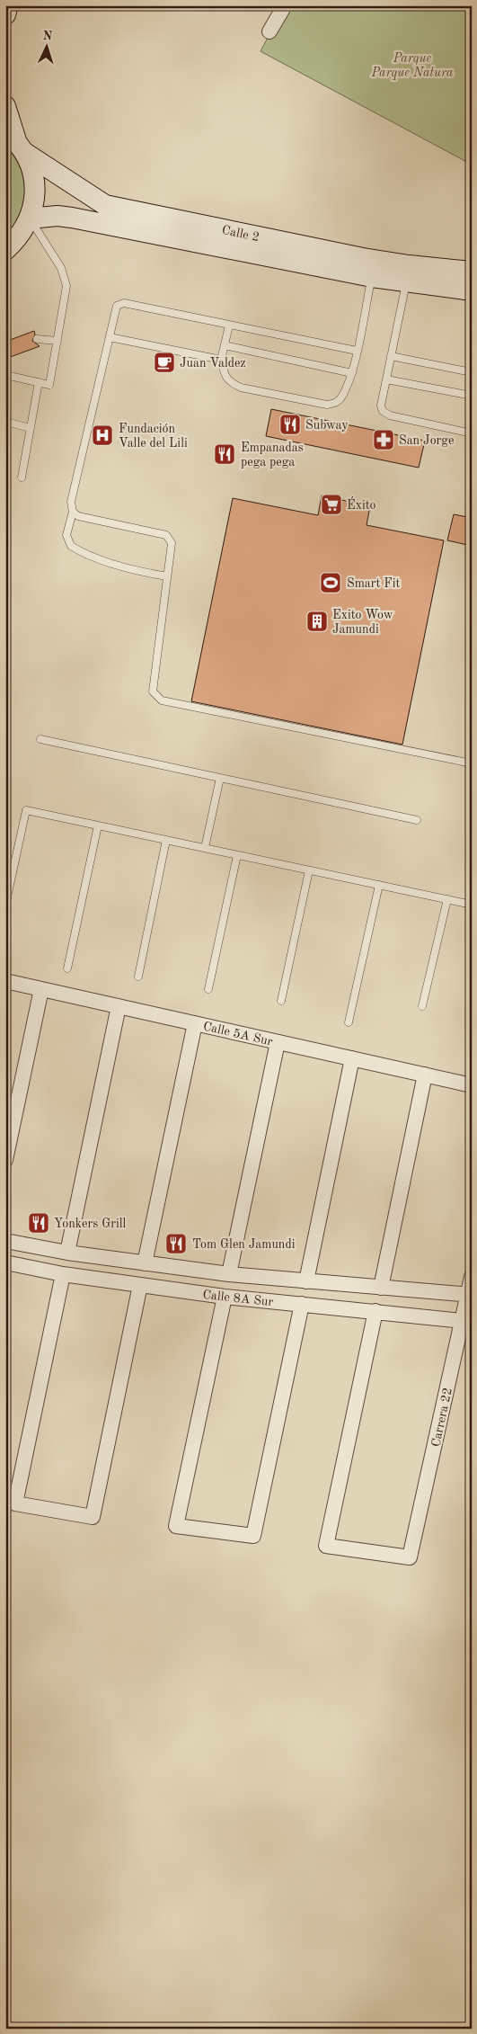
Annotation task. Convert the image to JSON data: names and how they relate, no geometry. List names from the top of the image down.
{
  "streets": {
    "main road": ["Calle 2"],
    "street": ["Calle 5A Sur", "Calle 8A Sur", "Carrera 22"]
  },
  "crossings": [
    ["Calle 8A Sur", "Carrera 22"]
  ],
  "parks": ["Parque Parque Natura"],
  "places": {
    "cafe": ["Juan Valdez"],
    "restaurant": [
      "Subway",
      "Empanadas pega pega",
      "Yonkers Grill",
      "Tom Glen Jamundi"
    ],
    "hospital": ["Fundación Valle del Lili"],
    "pharmacy": ["San Jorge"],
    "supermarket": ["Éxito"],
    "sports": ["Smart Fit"],
    "building": ["Exito Wow Jamundi"]
  },
  "north": "top"
}
